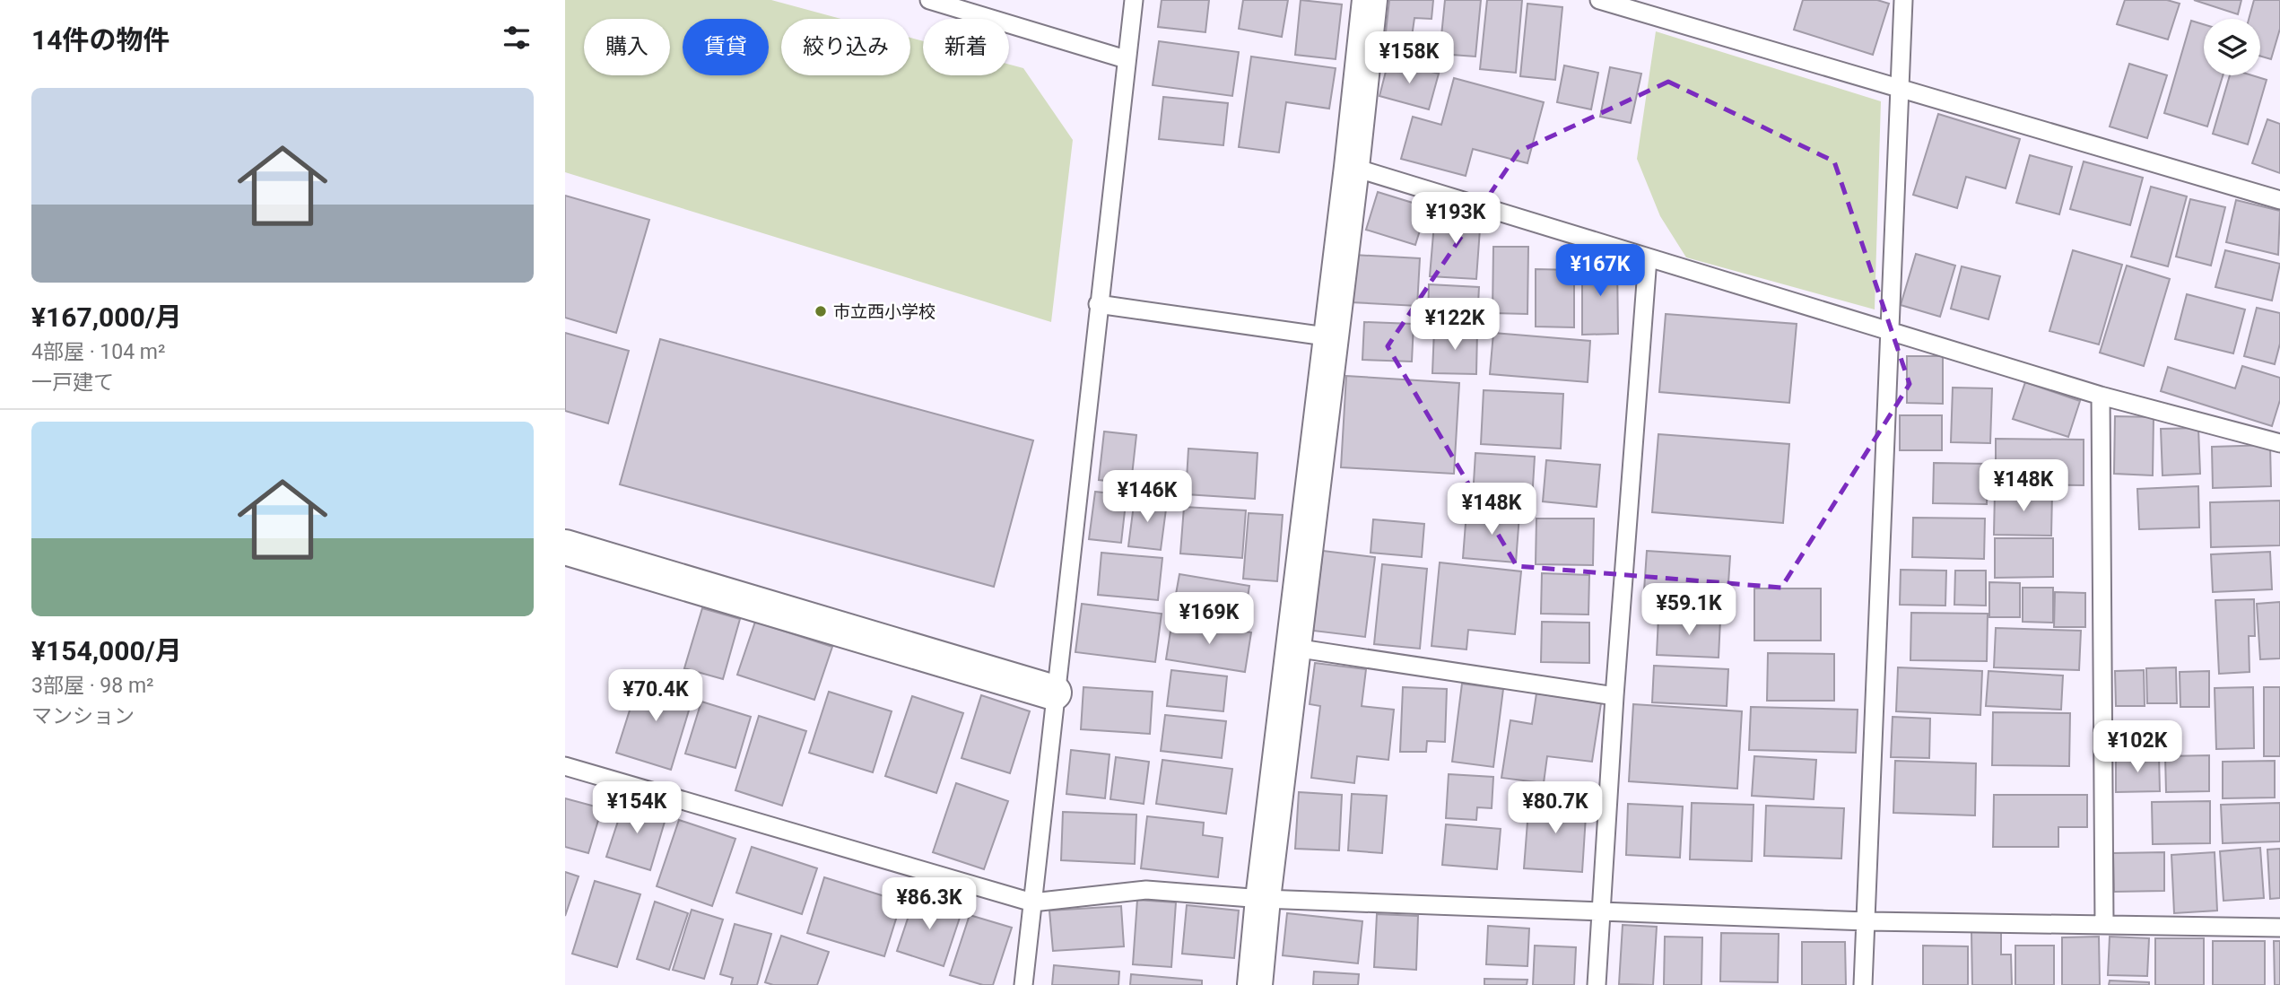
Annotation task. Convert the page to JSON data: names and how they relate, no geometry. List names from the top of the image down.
{
  "places": ["市立西小学校"],
  "page": {
    "heading": "14件の物件",
    "chip": [
      "購入",
      "賃貸",
      "絞り込み",
      "新着"
    ],
    "price": [
      "¥158K",
      "¥193K",
      "¥167K",
      "¥122K",
      "¥148K",
      "¥146K",
      "¥148K",
      "¥59.1K",
      "¥169K",
      "¥70.4K",
      "¥102K",
      "¥154K",
      "¥80.7K",
      "¥86.3K"
    ],
    "list": [
      {
        "name": "¥167,000/月",
        "note": "4部屋 · 104 m² · 一戸建て"
      },
      {
        "name": "¥154,000/月",
        "note": "3部屋 · 98 m² · マンション"
      }
    ]
  }
}
